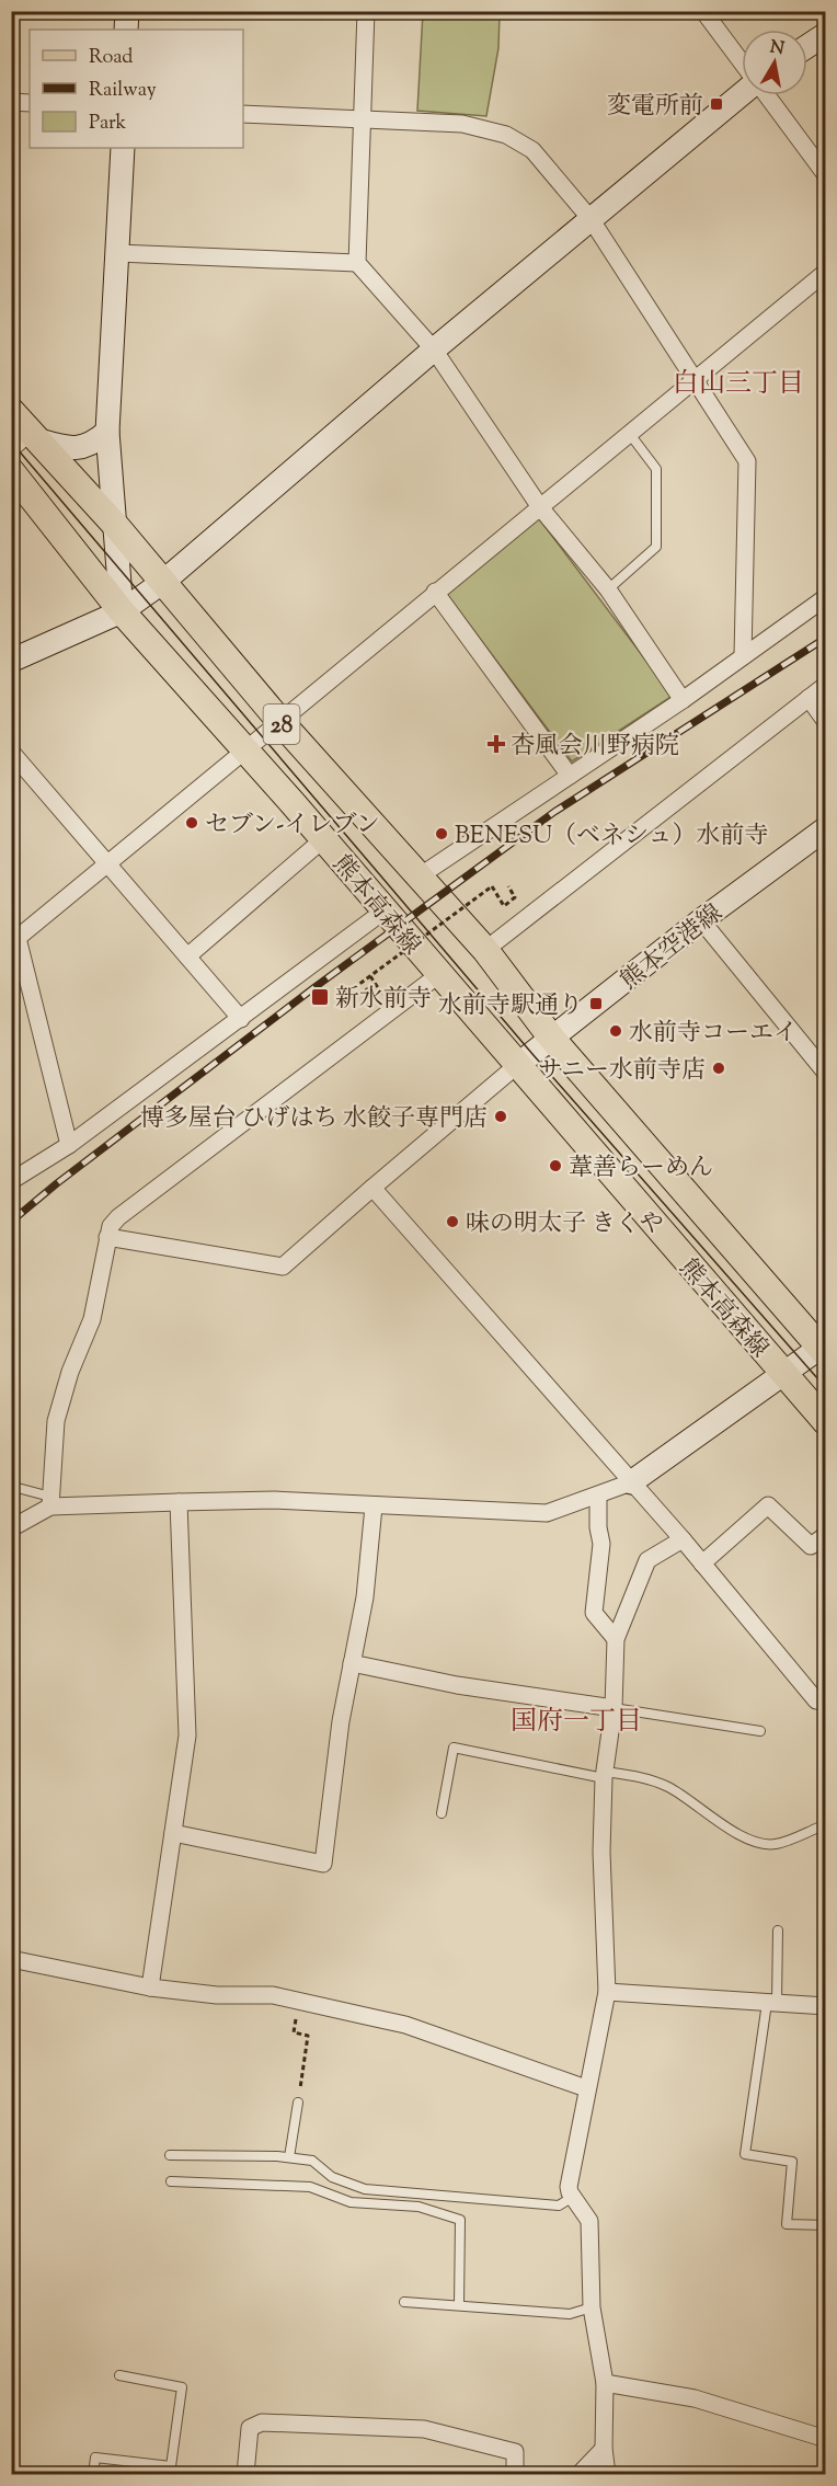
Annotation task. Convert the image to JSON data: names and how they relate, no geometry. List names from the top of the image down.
{
  "streets": {
    "main road": ["28", "熊本高森線"],
    "street": ["熊本空港線"]
  },
  "crossings": [
    ["熊本高森線", "熊本空港線"]
  ],
  "districts": ["白山三丁目", "国府一丁目"],
  "places": {
    "transit": ["変電所前", "新水前寺", "水前寺駅通り"],
    "health": ["杏風会川野病院"],
    "other": [
      "セブン-イレブン",
      "BENESU（ベネシュ）水前寺",
      "水前寺コーエイ",
      "サニー水前寺店",
      "博多屋台 ひげはち 水餃子専門店",
      "葦善らーめん",
      "味の明太子 きくや"
    ]
  },
  "legend": ["Road", "Railway", "Park"],
  "north": "top"
}
